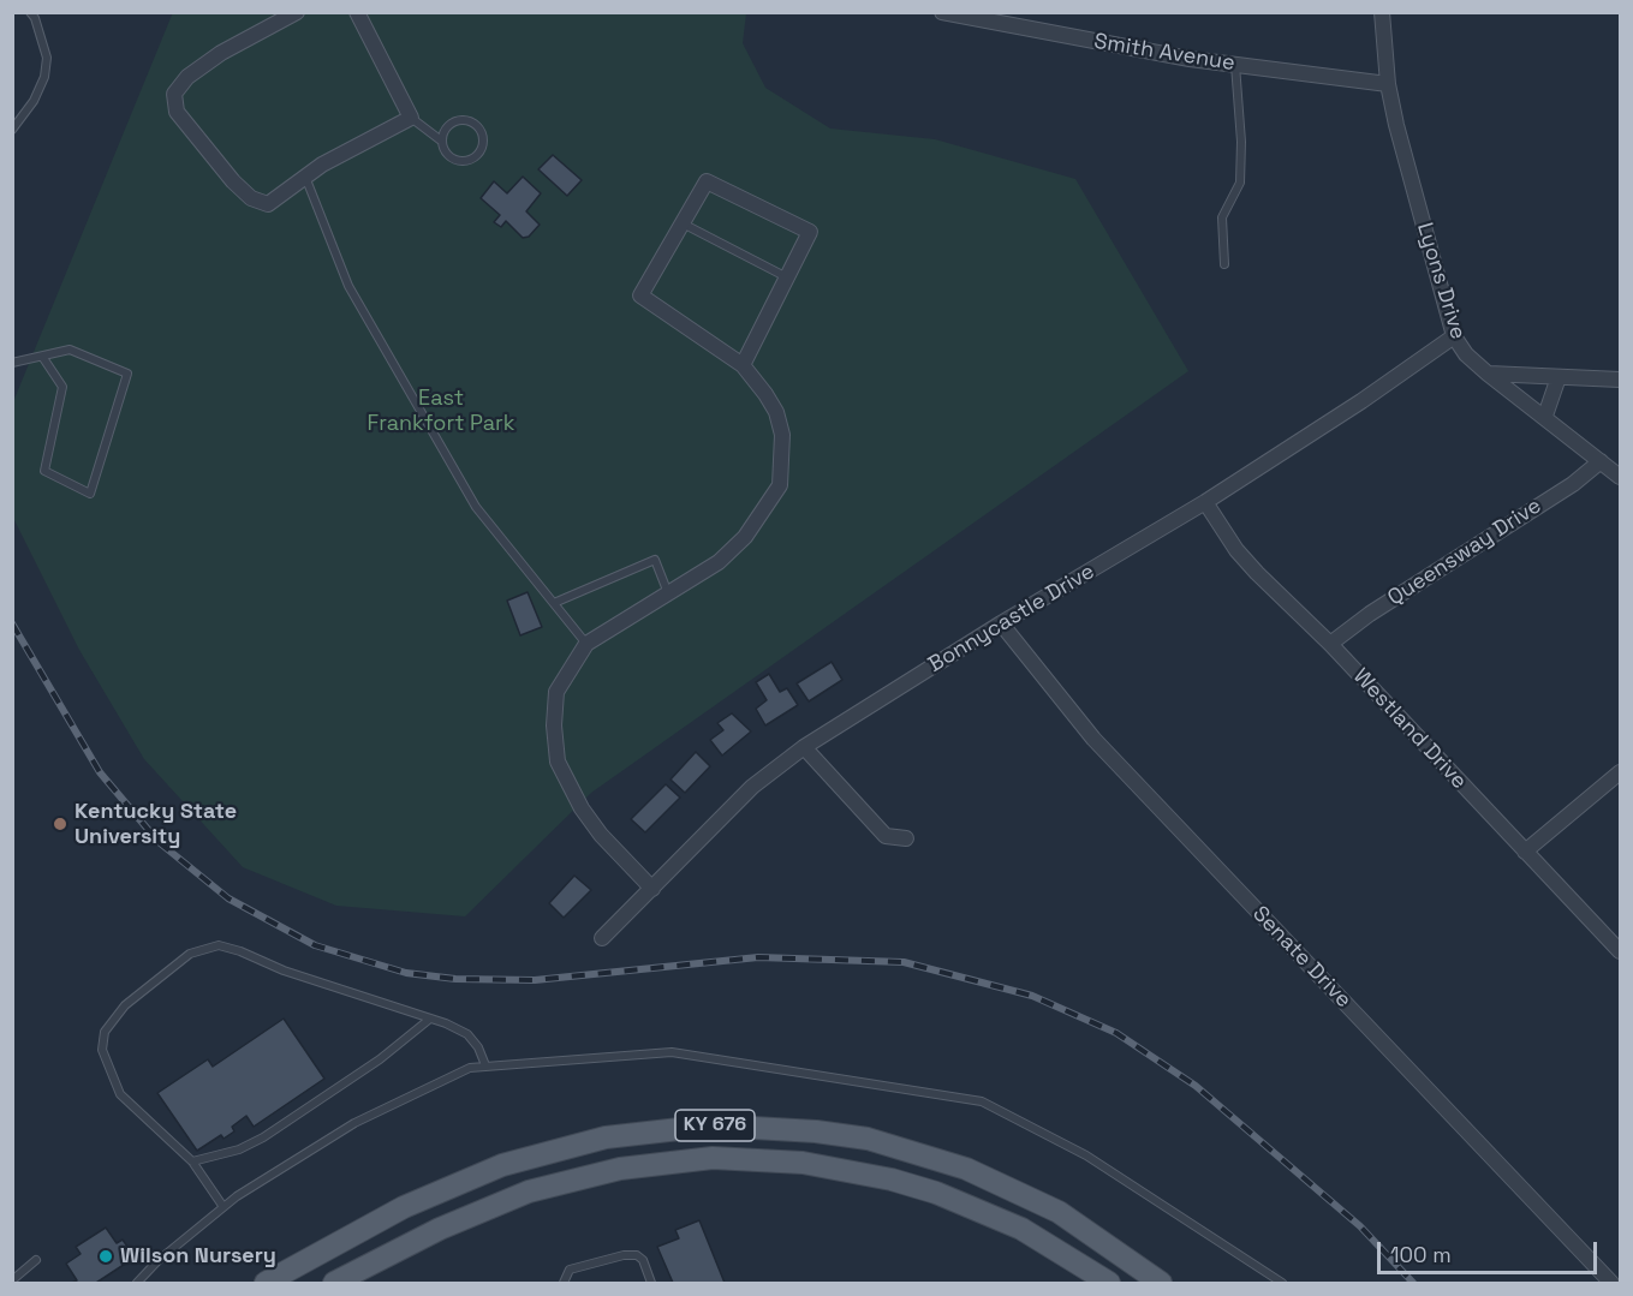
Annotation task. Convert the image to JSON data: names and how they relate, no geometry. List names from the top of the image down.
{
  "streets": {
    "main road": ["KY 676"],
    "street": [
      "Smith Avenue",
      "Lyons Drive",
      "Queensway Drive",
      "Bonnycastle Drive",
      "Westland Drive",
      "Senate Drive"
    ]
  },
  "crossings": [
    ["Smith Avenue", "Lyons Drive"],
    ["Lyons Drive", "Queensway Drive"],
    ["Lyons Drive", "Bonnycastle Drive"],
    ["Queensway Drive", "Westland Drive"],
    ["Bonnycastle Drive", "Westland Drive"],
    ["Bonnycastle Drive", "Senate Drive"]
  ],
  "parks": ["East Frankfort Park"],
  "places": ["Kentucky State University", "Wilson Nursery"],
  "scale_bar": "100 m"
}
